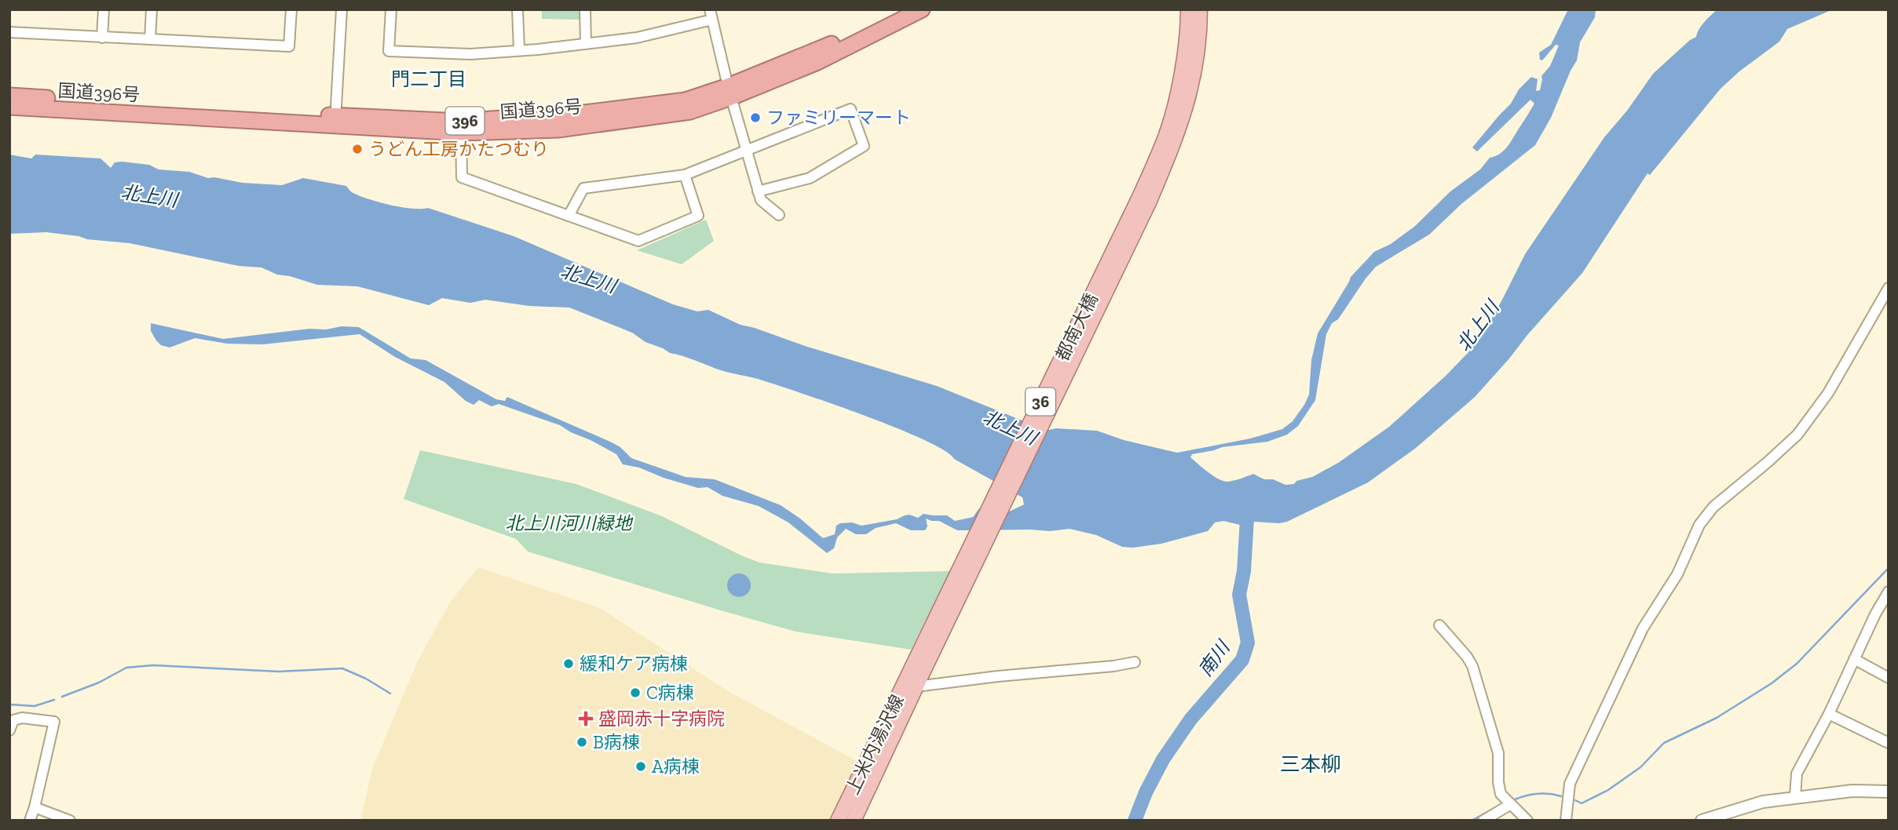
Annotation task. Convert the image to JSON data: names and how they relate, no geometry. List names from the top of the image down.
{
  "streets": {
    "highway": ["国道396号", "396"],
    "main road": ["都南大橋", "36", "上米内湯沢線"]
  },
  "crossings": [
    ["都南大橋", "36"],
    ["都南大橋", "上米内湯沢線"]
  ],
  "districts": ["門二丁目", "三本柳"],
  "water": ["北上川", "南川"],
  "parks": ["北上川河川緑地"],
  "places": {
    "other": [
      "ファミリーマート",
      "うどん工房かたつむり",
      "緩和ケア病棟",
      "C病棟",
      "B病棟",
      "A病棟"
    ],
    "health": ["盛岡赤十字病院"]
  }
}
